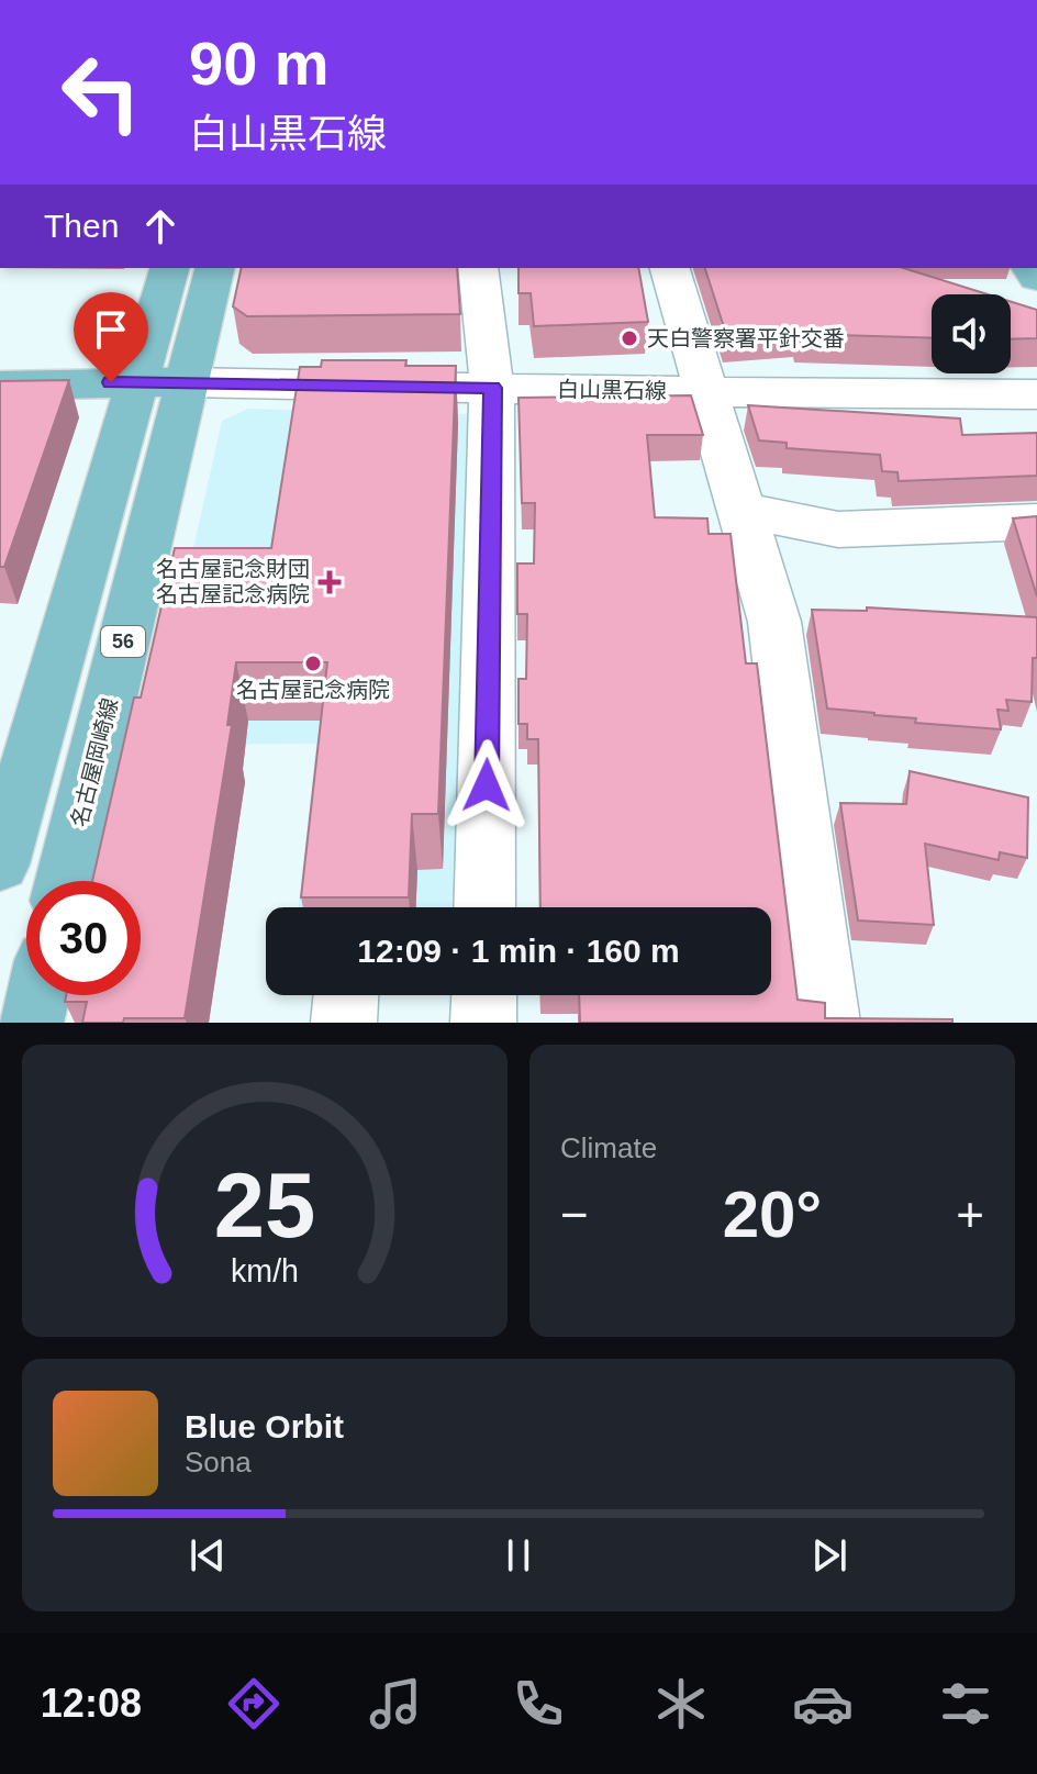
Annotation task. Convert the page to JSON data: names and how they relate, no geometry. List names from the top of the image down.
{
  "streets": {
    "main road": ["56", "名古屋岡崎線"],
    "street": ["白山黒石線"]
  },
  "crossings": [
    ["白山黒石線", "名古屋岡崎線"]
  ],
  "places": {
    "other": ["天白警察署平針交番", "名古屋記念病院"],
    "health": ["名古屋記念財団 名古屋記念病院"]
  },
  "page": {
    "turn": ["90 m", "白山黒石線"],
    "then": "Then",
    "limit": "30",
    "trip": "12:09 · 1 min · 160 m",
    "tile": "Climate",
    "heat": ["−", "20°", "+"],
    "song": ["Blue Orbit", "Sona"],
    "tabs": "12:08",
    "gauge": ["25", "km/h"]
  }
}
